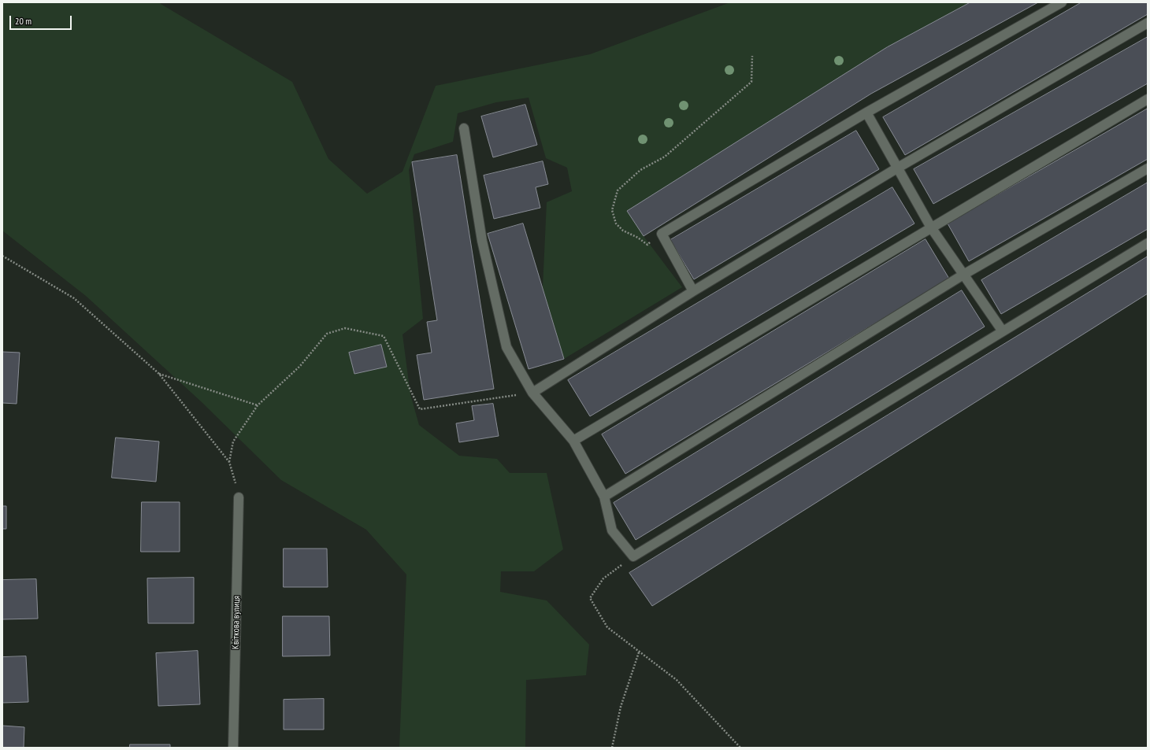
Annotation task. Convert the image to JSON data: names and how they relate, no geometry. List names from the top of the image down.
{
  "streets": {
    "street": ["Квіткова вулиця"]
  },
  "scale_bar": "20 m"
}
